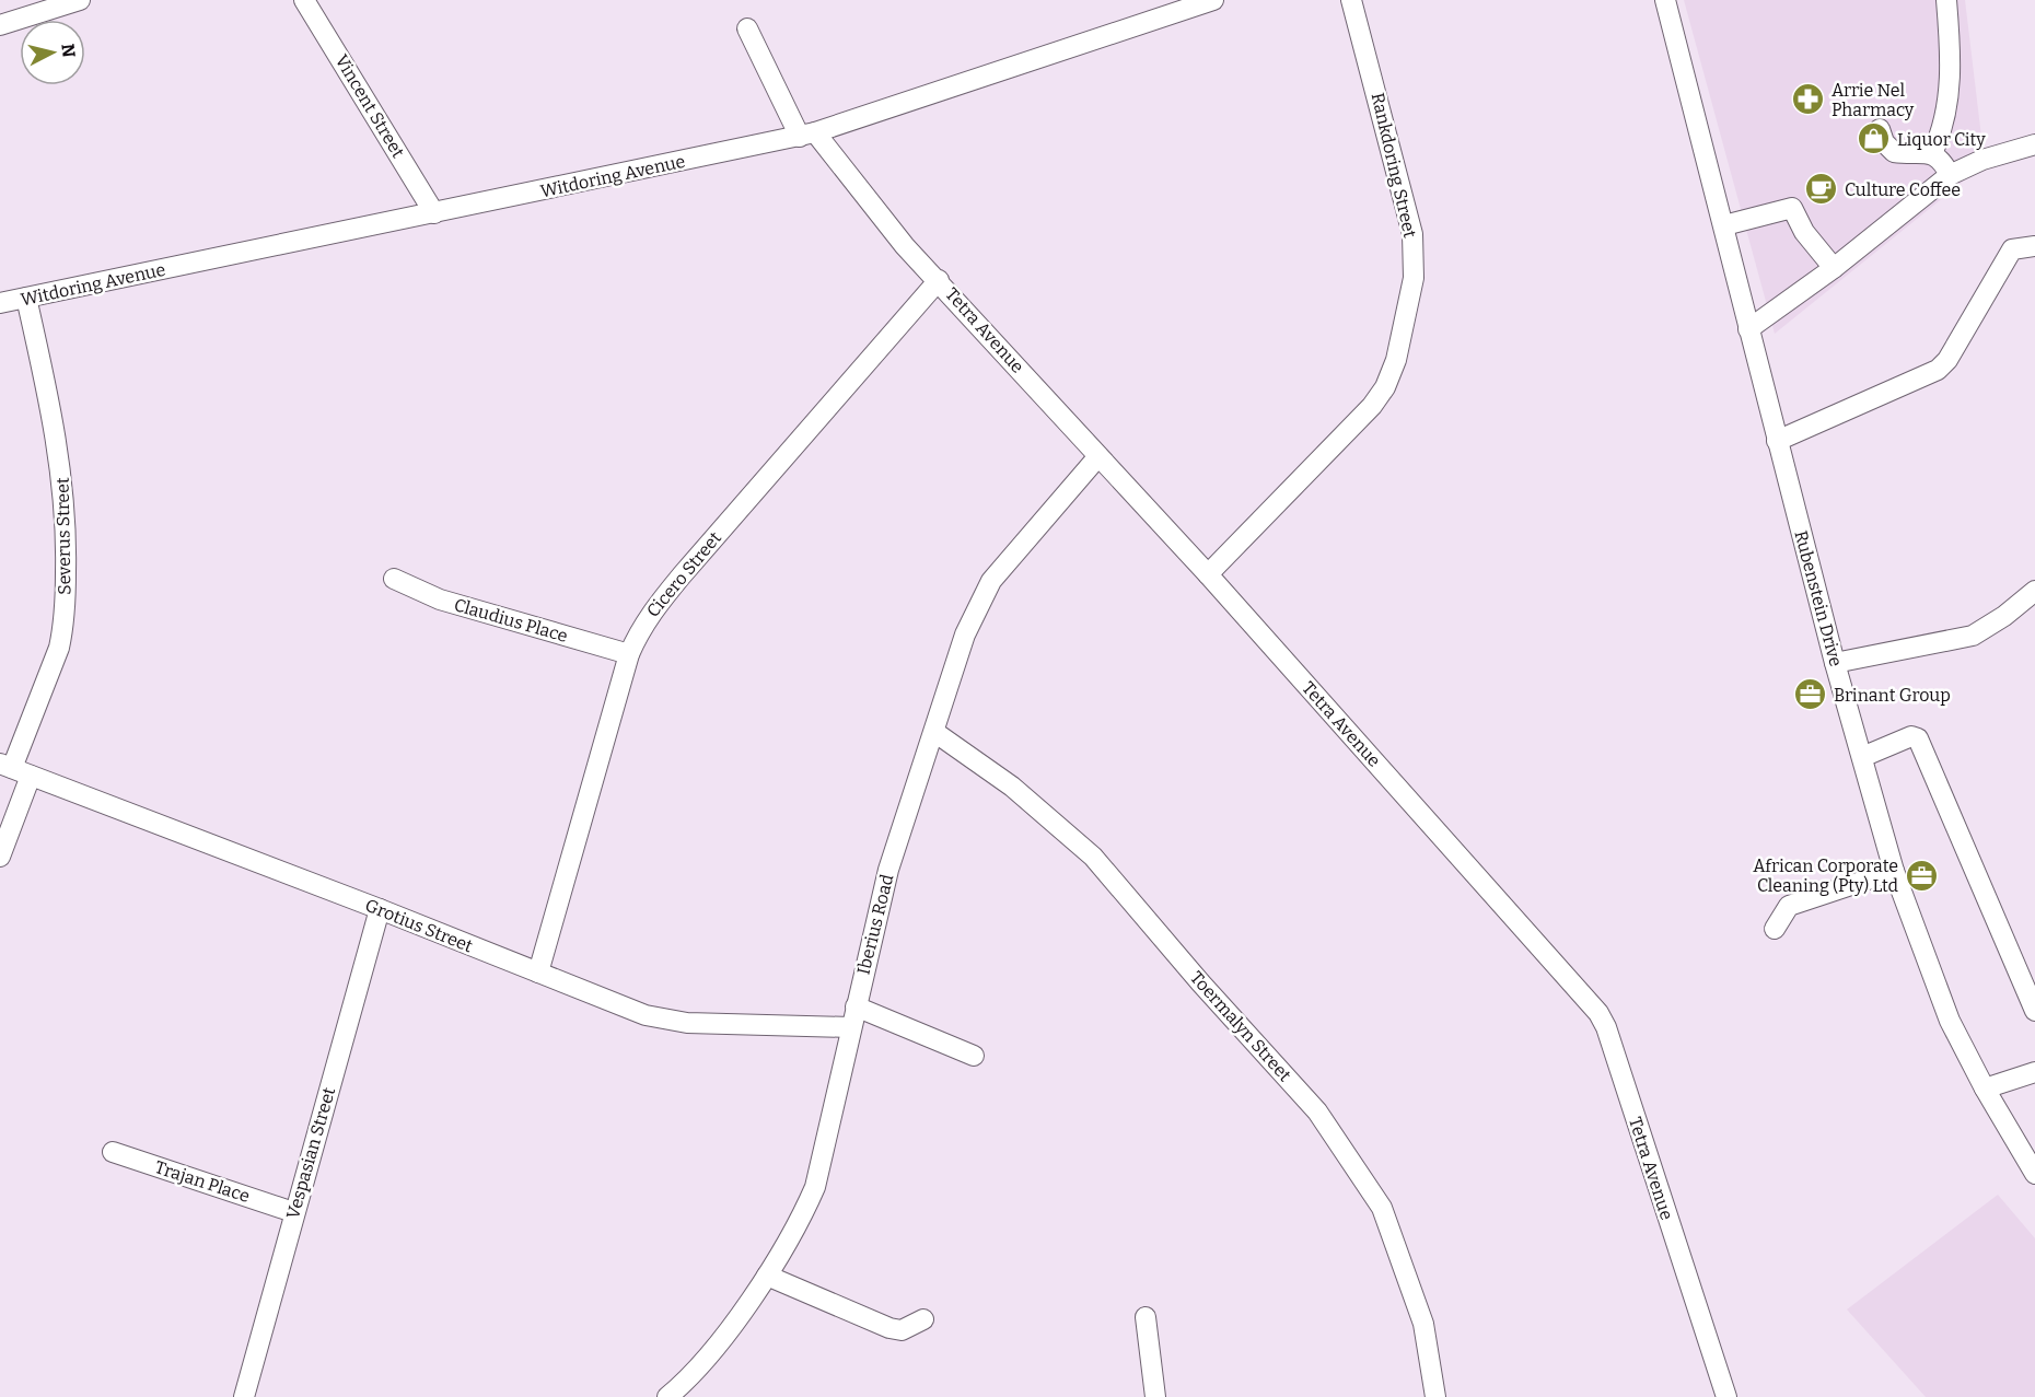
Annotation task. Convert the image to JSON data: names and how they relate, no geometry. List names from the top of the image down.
{
  "streets": {
    "street": [
      "Vincent Street",
      "Rankdoring Street",
      "Witdoring Avenue",
      "Tetra Avenue",
      "Severus Street",
      "Cicero Street",
      "Rubenstein Drive",
      "Claudius Place",
      "Iberius Road",
      "Grotius Street",
      "Toermalyn Street",
      "Vespasian Street",
      "Trajan Place"
    ]
  },
  "crossings": [
    ["Vincent Street", "Witdoring Avenue"],
    ["Rankdoring Street", "Tetra Avenue"],
    ["Witdoring Avenue", "Tetra Avenue"],
    ["Witdoring Avenue", "Severus Street"],
    ["Tetra Avenue", "Cicero Street"],
    ["Tetra Avenue", "Iberius Road"],
    ["Severus Street", "Grotius Street"],
    ["Cicero Street", "Claudius Place"],
    ["Cicero Street", "Grotius Street"],
    ["Iberius Road", "Grotius Street"],
    ["Iberius Road", "Toermalyn Street"],
    ["Grotius Street", "Vespasian Street"],
    ["Vespasian Street", "Trajan Place"]
  ],
  "places": {
    "pharmacy": ["Arrie Nel Pharmacy"],
    "shop": ["Liquor City"],
    "cafe": ["Culture Coffee"],
    "office": ["Brinant Group", "African Corporate Cleaning (Pty) Ltd"]
  },
  "north": "right"
}
